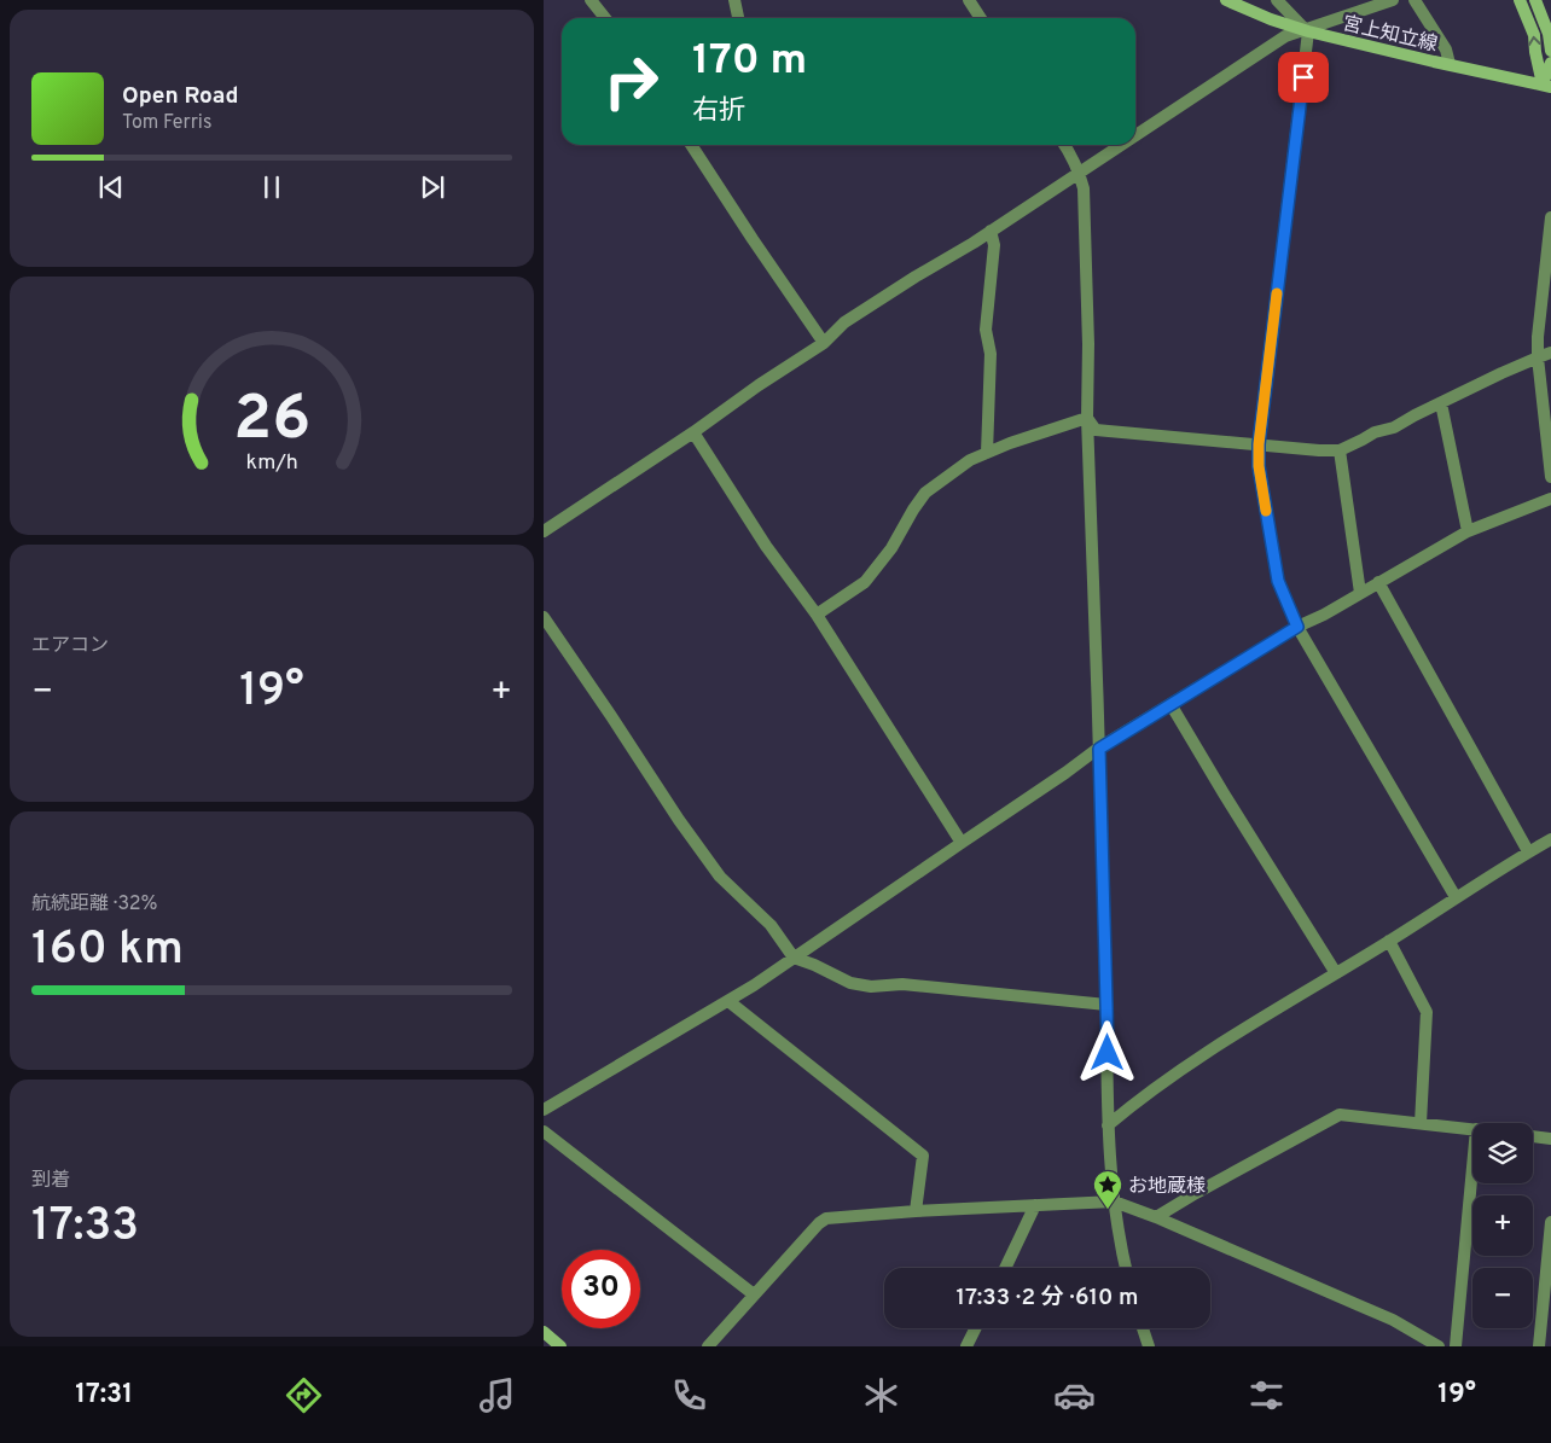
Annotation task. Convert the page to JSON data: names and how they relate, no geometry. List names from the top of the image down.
{
  "streets": {
    "main road": ["宮上知立線"]
  },
  "places": {
    "place": ["お地蔵様"]
  },
  "page": {
    "turn": ["170 m", "右折"],
    "song": ["Open Road", "Tom Ferris"],
    "tile": [
      "エアコン",
      ["航続距離 · 32%", "160 km"],
      ["到着", "17:33"]
    ],
    "heat": ["−", "19°", "+"],
    "map_buttons": ["+", "−"],
    "limit": "30",
    "trip": "17:33 · 2 分 · 610 m",
    "tabs": ["17:31", "19°"],
    "gauge": ["26", "km/h"]
  }
}
